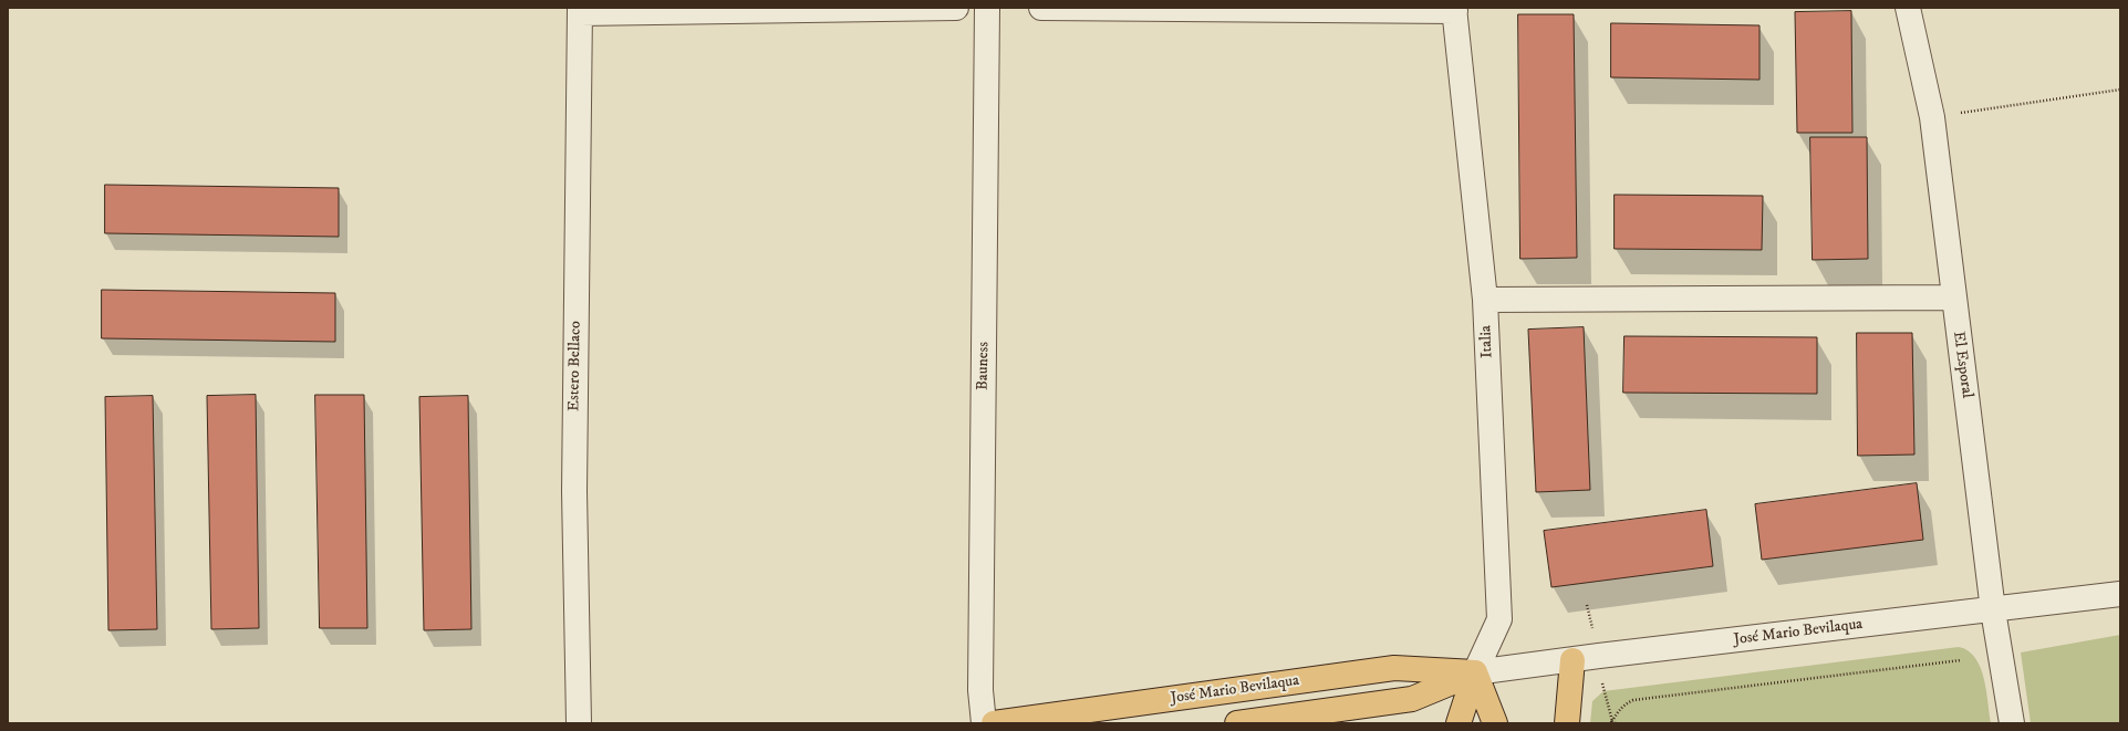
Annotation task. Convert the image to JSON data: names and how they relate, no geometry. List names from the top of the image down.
{
  "streets": {
    "main road": ["José Mario Bevilaqua"],
    "street": [
      "Italia",
      "El Esporal",
      "Estero Bellaco",
      "Bauness"
    ]
  },
  "crossings": [
    ["Italia", "José Mario Bevilaqua"],
    ["El Esporal", "José Mario Bevilaqua"]
  ]
}
